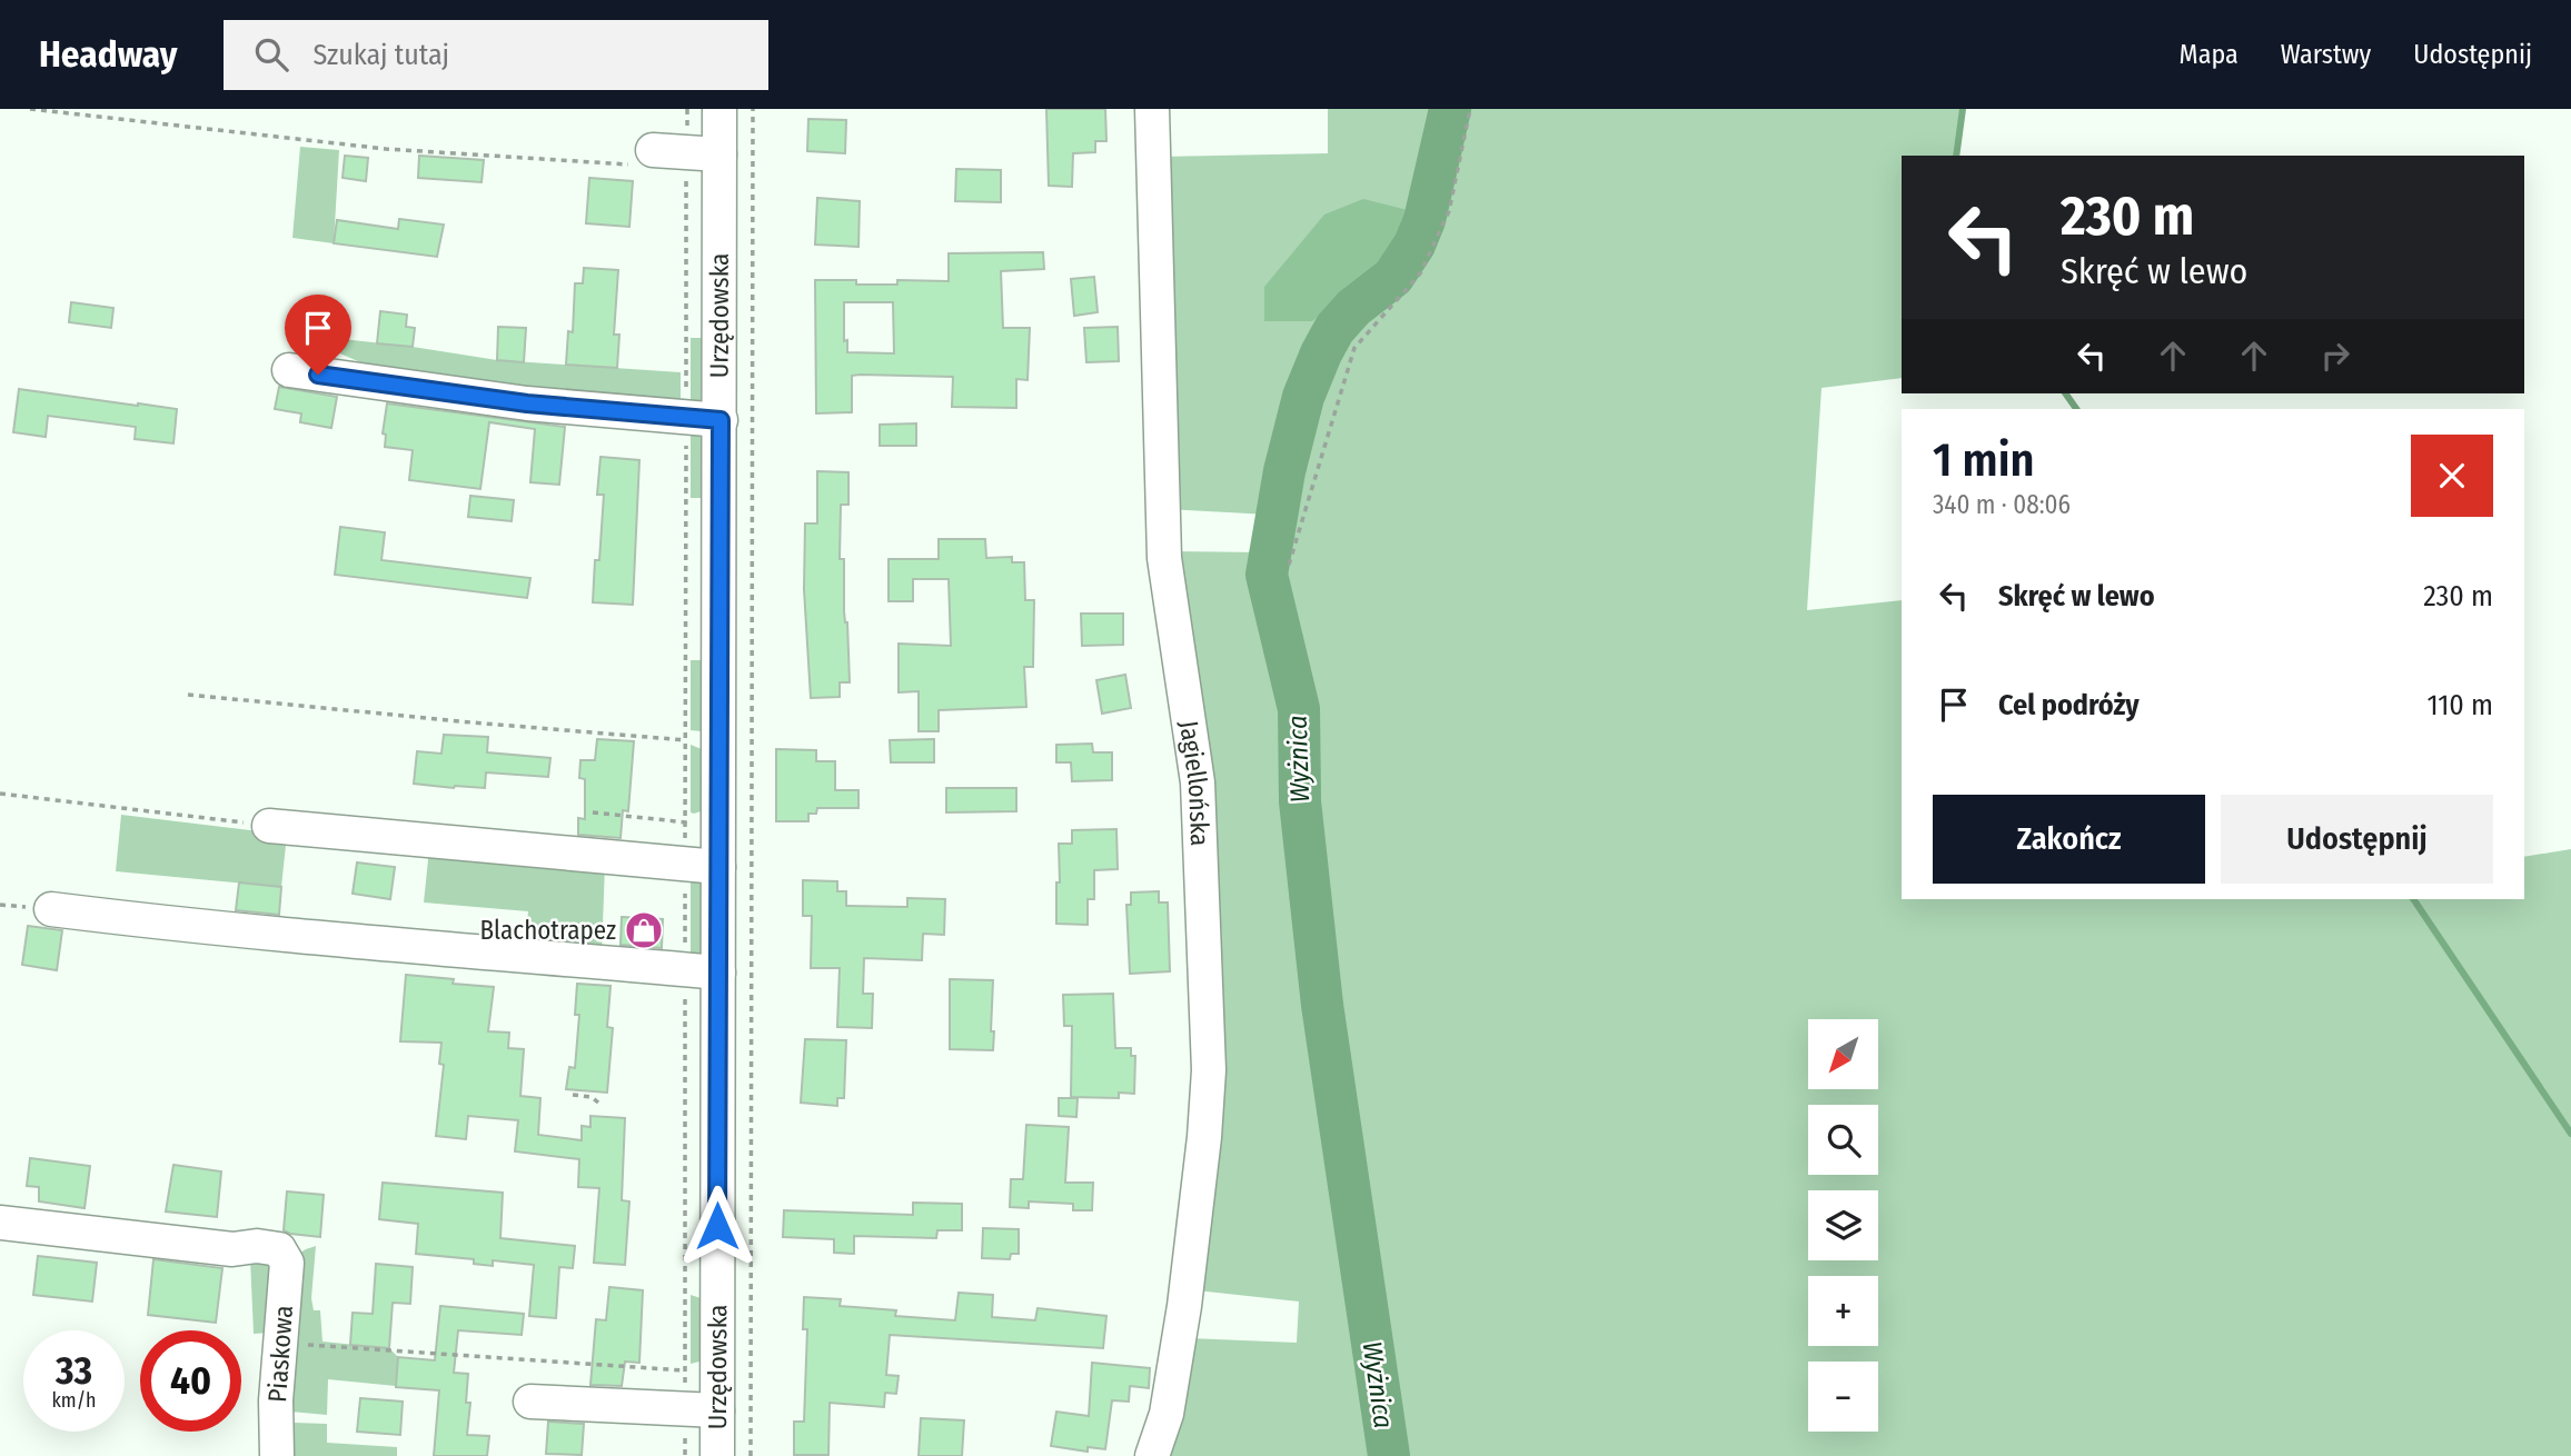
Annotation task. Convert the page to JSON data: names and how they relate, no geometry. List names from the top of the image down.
{
  "streets": {
    "street": ["Urzędowska", "Jagiellońska", "Piaskowa"]
  },
  "water": ["Wyżnica"],
  "places": {
    "shop": ["Blachotrapez"]
  },
  "north": "bottom left",
  "page": {
    "header": "Headway",
    "search": "Szukaj tutaj",
    "nav": ["Mapa", "Warstwy", "Udostępnij"],
    "turn": ["230 m", "Skręć w lewo"],
    "heading": ["1 min", "340 m · 08:06"],
    "list": [
      {
        "name": "Skręć w lewo",
        "value": "230 m"
      },
      {
        "name": "Cel podróży",
        "value": "110 m"
      }
    ],
    "buttons": ["Zakończ", "Udostępnij"],
    "map_buttons": ["+", "−"],
    "speed": "33 km/h",
    "limit": "40"
  }
}
